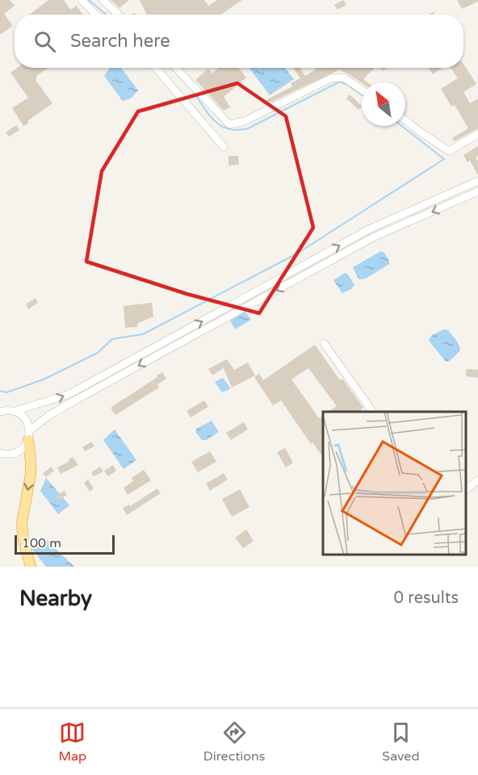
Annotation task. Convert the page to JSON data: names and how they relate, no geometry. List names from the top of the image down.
{
  "scale_bar": "100 m",
  "north": "top left",
  "page": {
    "search": "Search here",
    "scale": "100 m",
    "heading": ["Nearby", "0 results"],
    "nav": ["Map", "Directions", "Saved"]
  }
}
